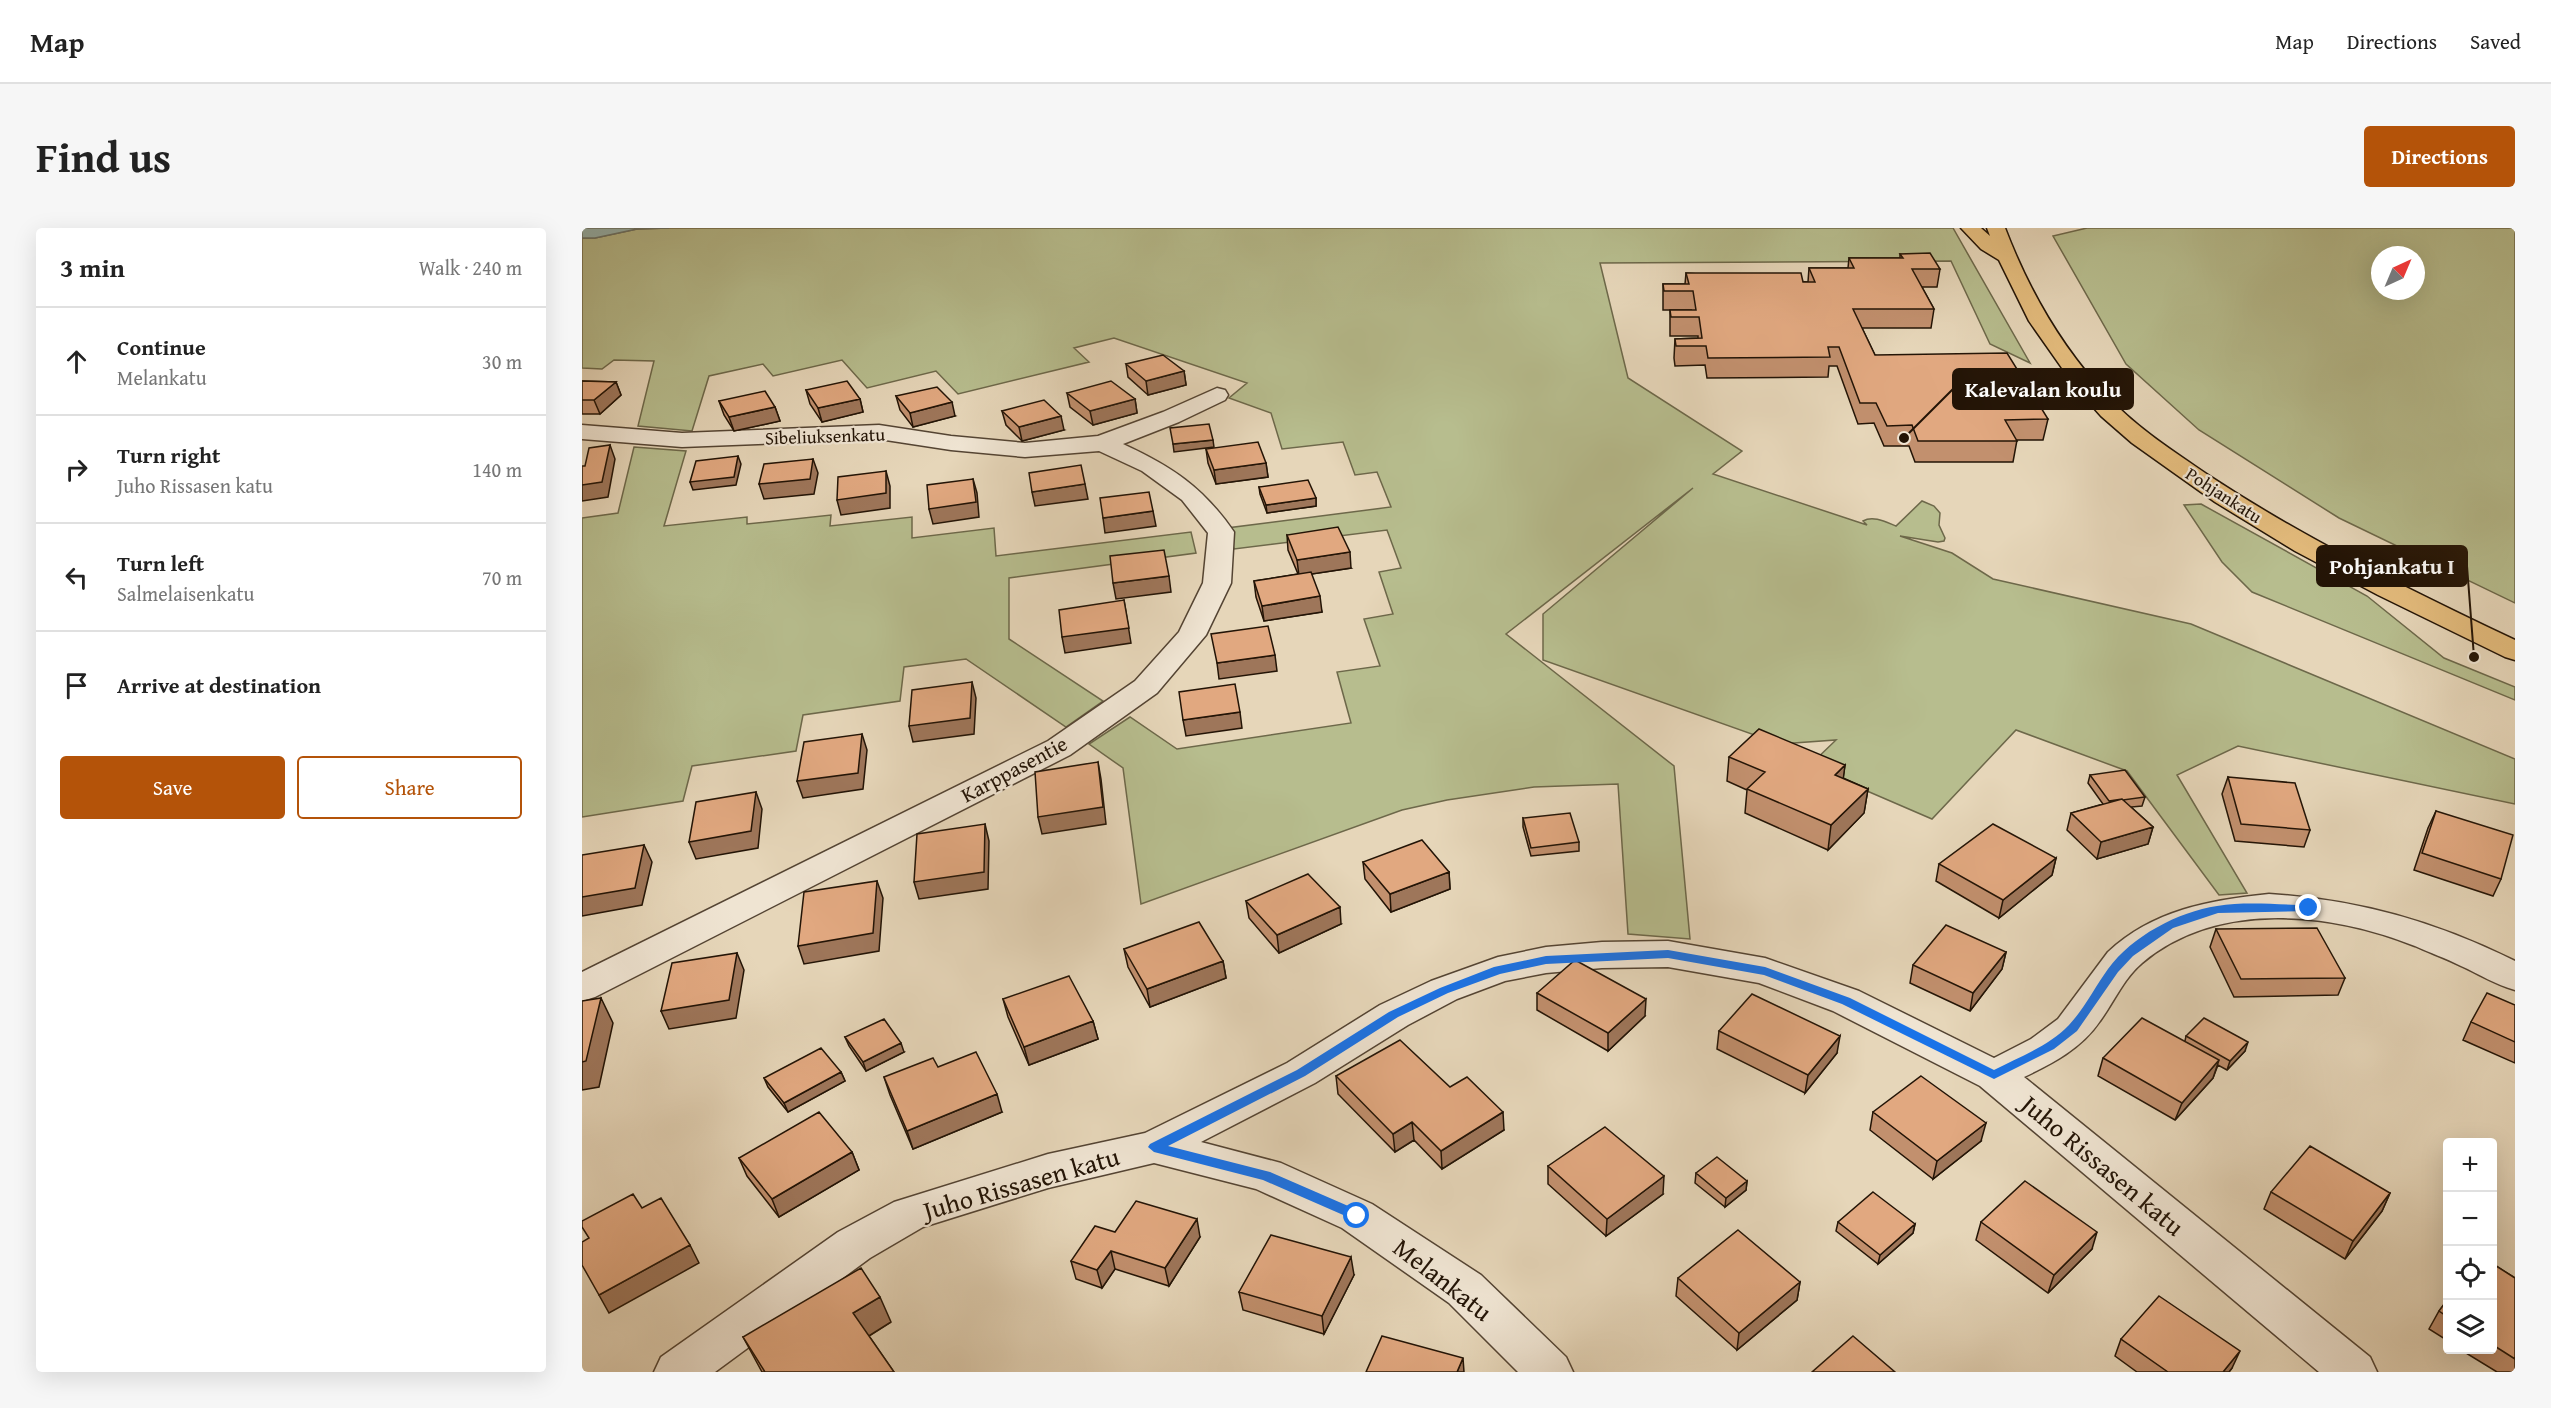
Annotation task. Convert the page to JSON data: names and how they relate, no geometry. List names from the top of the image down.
{
  "streets": {
    "main road": ["Pohjankatu"],
    "street": [
      "Sibeliuksenkatu",
      "Karppasentie",
      "Juho Rissasen katu",
      "Melankatu"
    ]
  },
  "crossings": [
    ["Sibeliuksenkatu", "Karppasentie"],
    ["Juho Rissasen katu", "Melankatu"]
  ],
  "places": ["Kalevalan koulu", "Pohjankatu I"],
  "north": "top right",
  "page": {
    "header": "Map",
    "nav": ["Map", "Directions", "Saved"],
    "title": "Find us",
    "buttons": [
      "Directions",
      ["Save", "Share"]
    ],
    "heading": ["3 min", "Walk · 240 m"],
    "list": [
      ["Continue", "Melankatu", "30 m"],
      ["Turn right", "Juho Rissasen katu", "140 m"],
      ["Turn left", "Salmelaisenkatu", "70 m"],
      "Arrive at destination"
    ],
    "map_buttons": ["+", "−"]
  }
}
